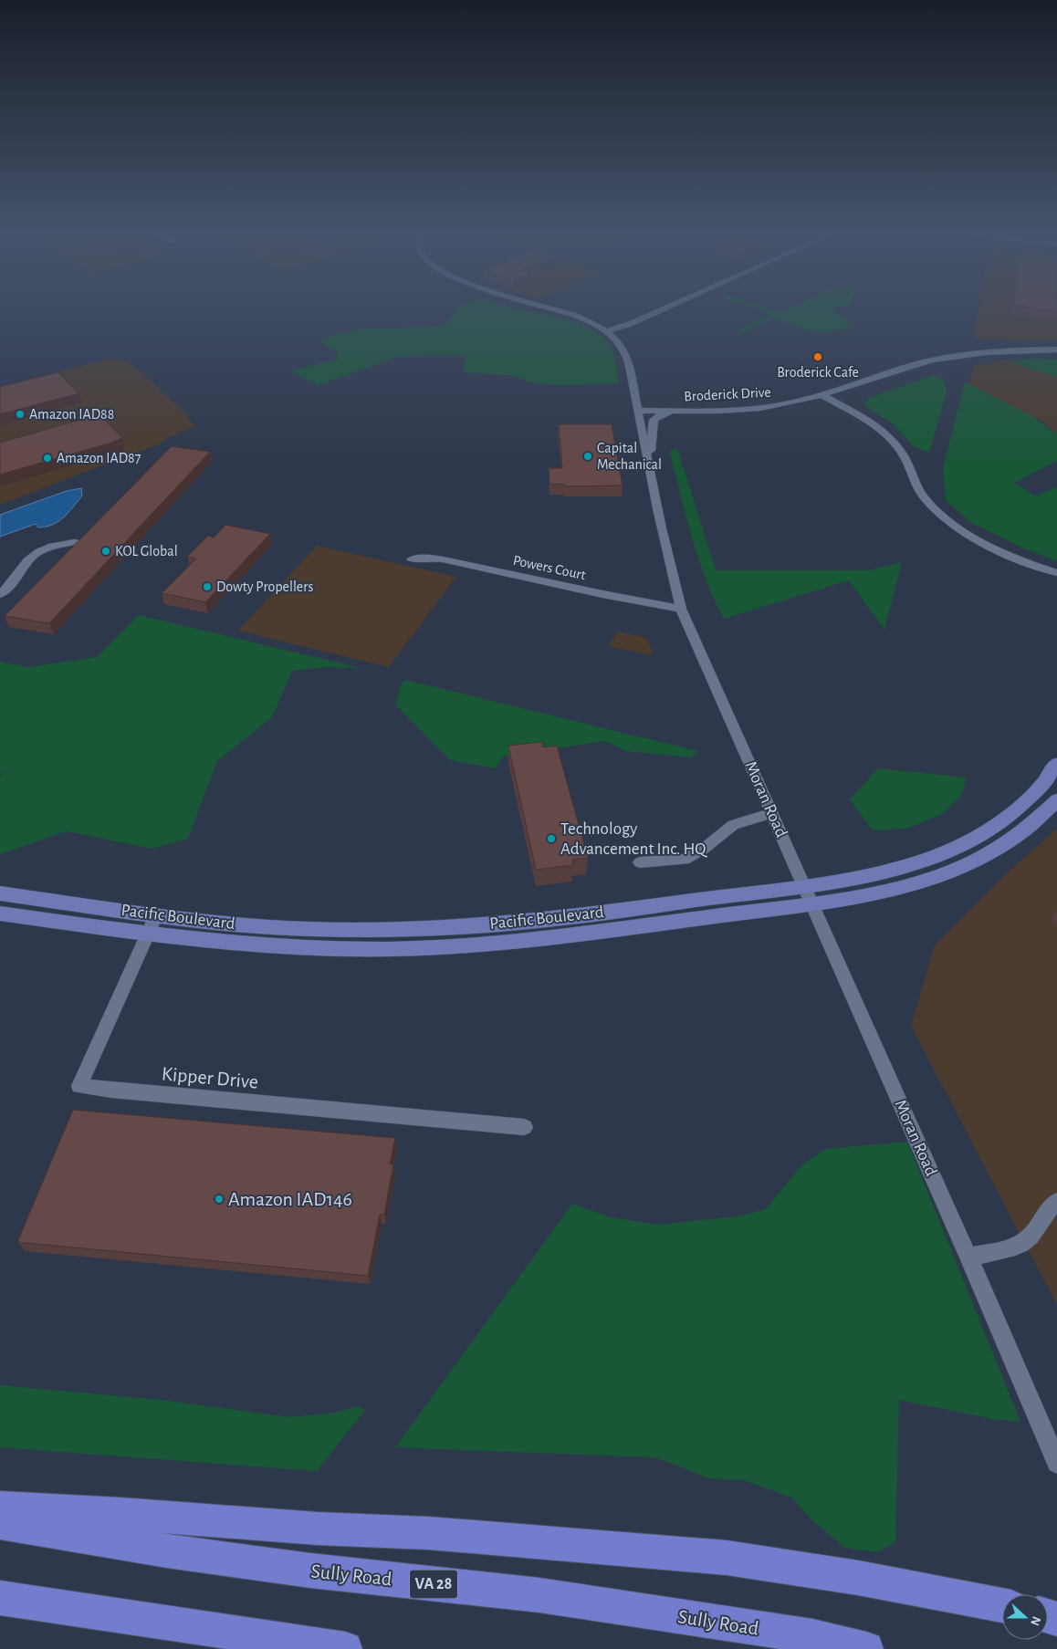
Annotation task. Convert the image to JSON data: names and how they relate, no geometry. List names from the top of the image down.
{
  "streets": {
    "highway": ["Sully Road", "VA 28"],
    "main road": ["Pacific Boulevard"],
    "street": [
      "Broderick Drive",
      "Powers Court",
      "Moran Road",
      "Kipper Drive"
    ]
  },
  "crossings": [
    ["Broderick Drive", "Moran Road"],
    ["Powers Court", "Moran Road"],
    ["Moran Road", "Pacific Boulevard"],
    ["Pacific Boulevard", "Kipper Drive"]
  ],
  "places": [
    "Broderick Cafe",
    "Amazon IAD88",
    "Capital Mechanical",
    "Amazon IAD87",
    "KOL Global",
    "Dowty Propellers",
    "Technology Advancement Inc. HQ",
    "Amazon IAD146"
  ],
  "north": "right"
}
